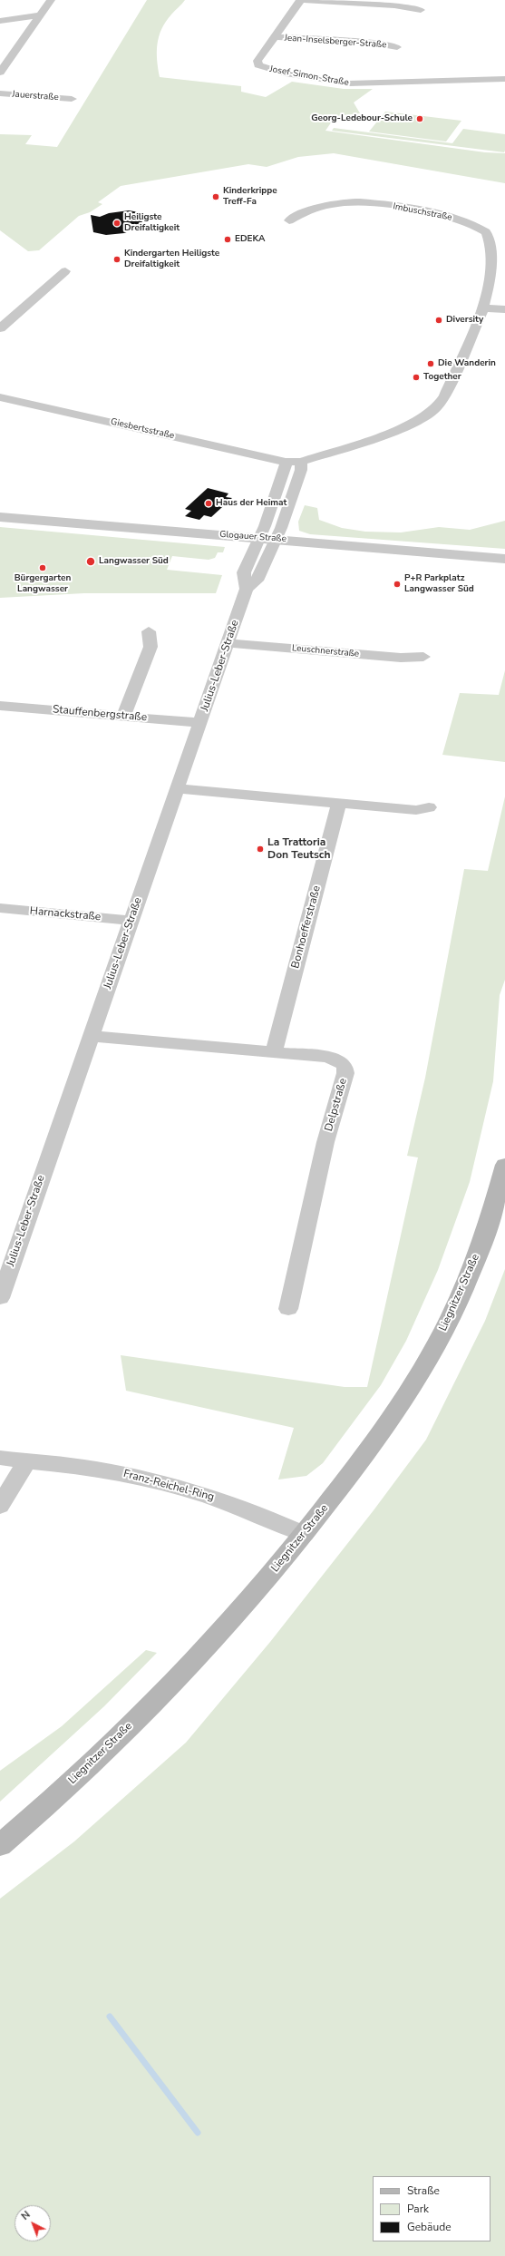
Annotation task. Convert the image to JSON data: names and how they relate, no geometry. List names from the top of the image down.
{
  "streets": {
    "main road": ["Liegnitzer Straße"],
    "street": [
      "Jean-Inselsberger-Straße",
      "Josef-Simon-Straße",
      "Jauerstraße",
      "Imbuschstraße",
      "Giesbertsstraße",
      "Glogauer Straße",
      "Leuschnerstraße",
      "Julius-Leber-Straße",
      "Stauffenbergstraße",
      "Harnackstraße",
      "Bonhoefferstraße",
      "Delpstraße",
      "Franz-Reichel-Ring"
    ]
  },
  "crossings": [
    ["Jean-Inselsberger-Straße", "Josef-Simon-Straße"],
    ["Imbuschstraße", "Giesbertsstraße"],
    ["Glogauer Straße", "Julius-Leber-Straße"],
    ["Leuschnerstraße", "Julius-Leber-Straße"],
    ["Julius-Leber-Straße", "Stauffenbergstraße"],
    ["Julius-Leber-Straße", "Harnackstraße"],
    ["Julius-Leber-Straße", "Delpstraße"],
    ["Bonhoefferstraße", "Delpstraße"],
    ["Liegnitzer Straße", "Franz-Reichel-Ring"]
  ],
  "places": [
    "Georg-Ledebour-Schule",
    "Kinderkrippe Treff-Fa",
    "Heiligste Dreifaltigkeit",
    "EDEKA",
    "Kindergarten Heiligste Dreifaltigkeit",
    "Diversity",
    "Die Wanderin",
    "Together",
    "Haus der Heimat",
    "Langwasser Süd",
    "Bürgergarten Langwasser",
    "P+R Parkplatz Langwasser Süd",
    "La Trattoria Don Teutsch"
  ],
  "legend": ["Straße", "Park", "Gebäude"],
  "north": "top left"
}
